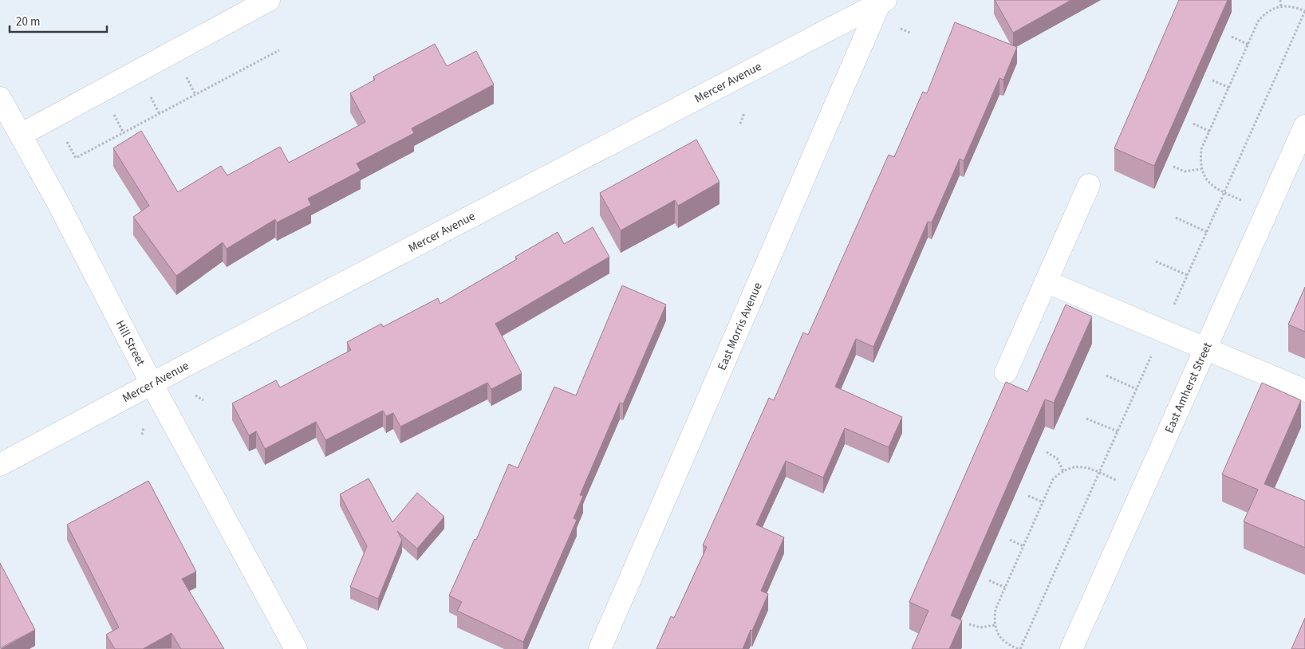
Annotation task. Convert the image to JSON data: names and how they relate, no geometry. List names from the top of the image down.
{
  "streets": {
    "street": [
      "Mercer Avenue",
      "East Morris Avenue",
      "Hill Street",
      "East Amherst Street"
    ]
  },
  "crossings": [
    ["Mercer Avenue", "East Morris Avenue"],
    ["Mercer Avenue", "Hill Street"]
  ],
  "scale_bar": "20 m"
}
